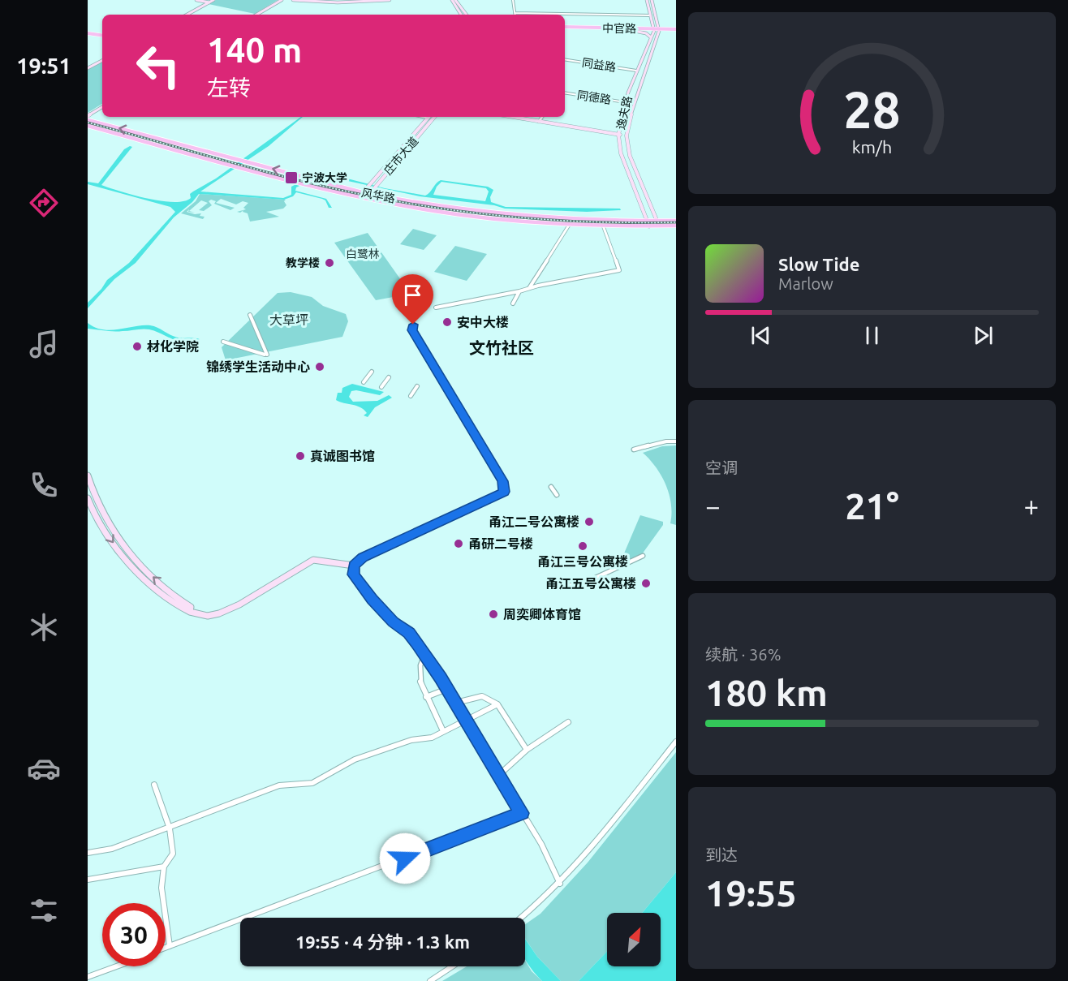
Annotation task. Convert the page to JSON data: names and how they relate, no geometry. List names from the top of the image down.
{
  "streets": {
    "main road": [
      "中官路",
      "逸夫路",
      "庄市大道",
      "风华路"
    ],
    "street": ["同益路", "同德路"]
  },
  "crossings": [
    ["中官路", "逸夫路"],
    ["同益路", "逸夫路"],
    ["同德路", "逸夫路"],
    ["逸夫路", "风华路"],
    ["庄市大道", "风华路"]
  ],
  "districts": ["文竹社区"],
  "parks": ["白鹭林", "大草坪"],
  "places": {
    "transit": ["宁波大学"],
    "other": [
      "教学楼",
      "安中大楼",
      "材化学院",
      "锦绣学生活动中心",
      "真诚图书馆",
      "甬江二号公寓楼",
      "甬研二号楼",
      "甬江三号公寓楼",
      "甬江五号公寓楼",
      "周奕卿体育馆"
    ]
  },
  "north": "top right",
  "page": {
    "tabs": "19:51",
    "turn": ["140 m", "左转"],
    "song": ["Slow Tide", "Marlow"],
    "tile": [
      "空调",
      ["续航 · 36%", "180 km"],
      ["到达", "19:55"]
    ],
    "heat": ["−", "21°", "+"],
    "limit": "30",
    "trip": "19:55 · 4 分钟 · 1.3 km",
    "gauge": ["28", "km/h"]
  }
}
